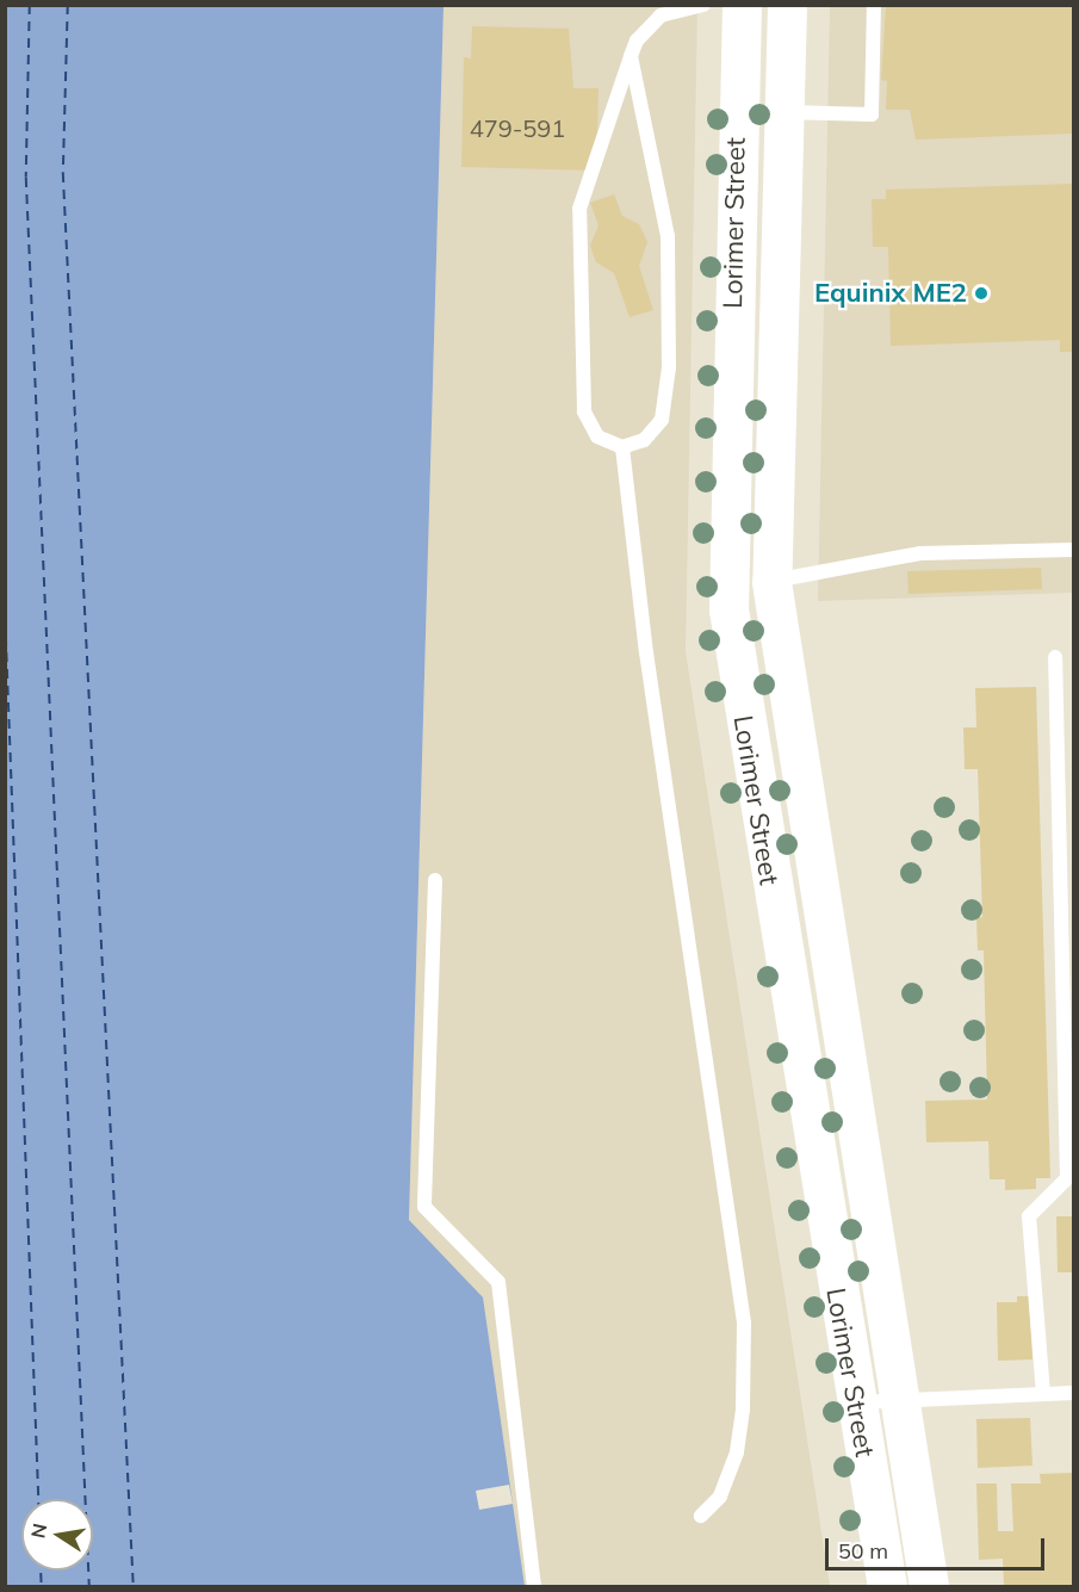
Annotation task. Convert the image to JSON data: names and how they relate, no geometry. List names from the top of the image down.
{
  "streets": {
    "main road": ["Lorimer Street"]
  },
  "places": ["Equinix ME2"],
  "house_numbers": ["479-591"],
  "scale_bar": "50 m",
  "north": "left"
}
